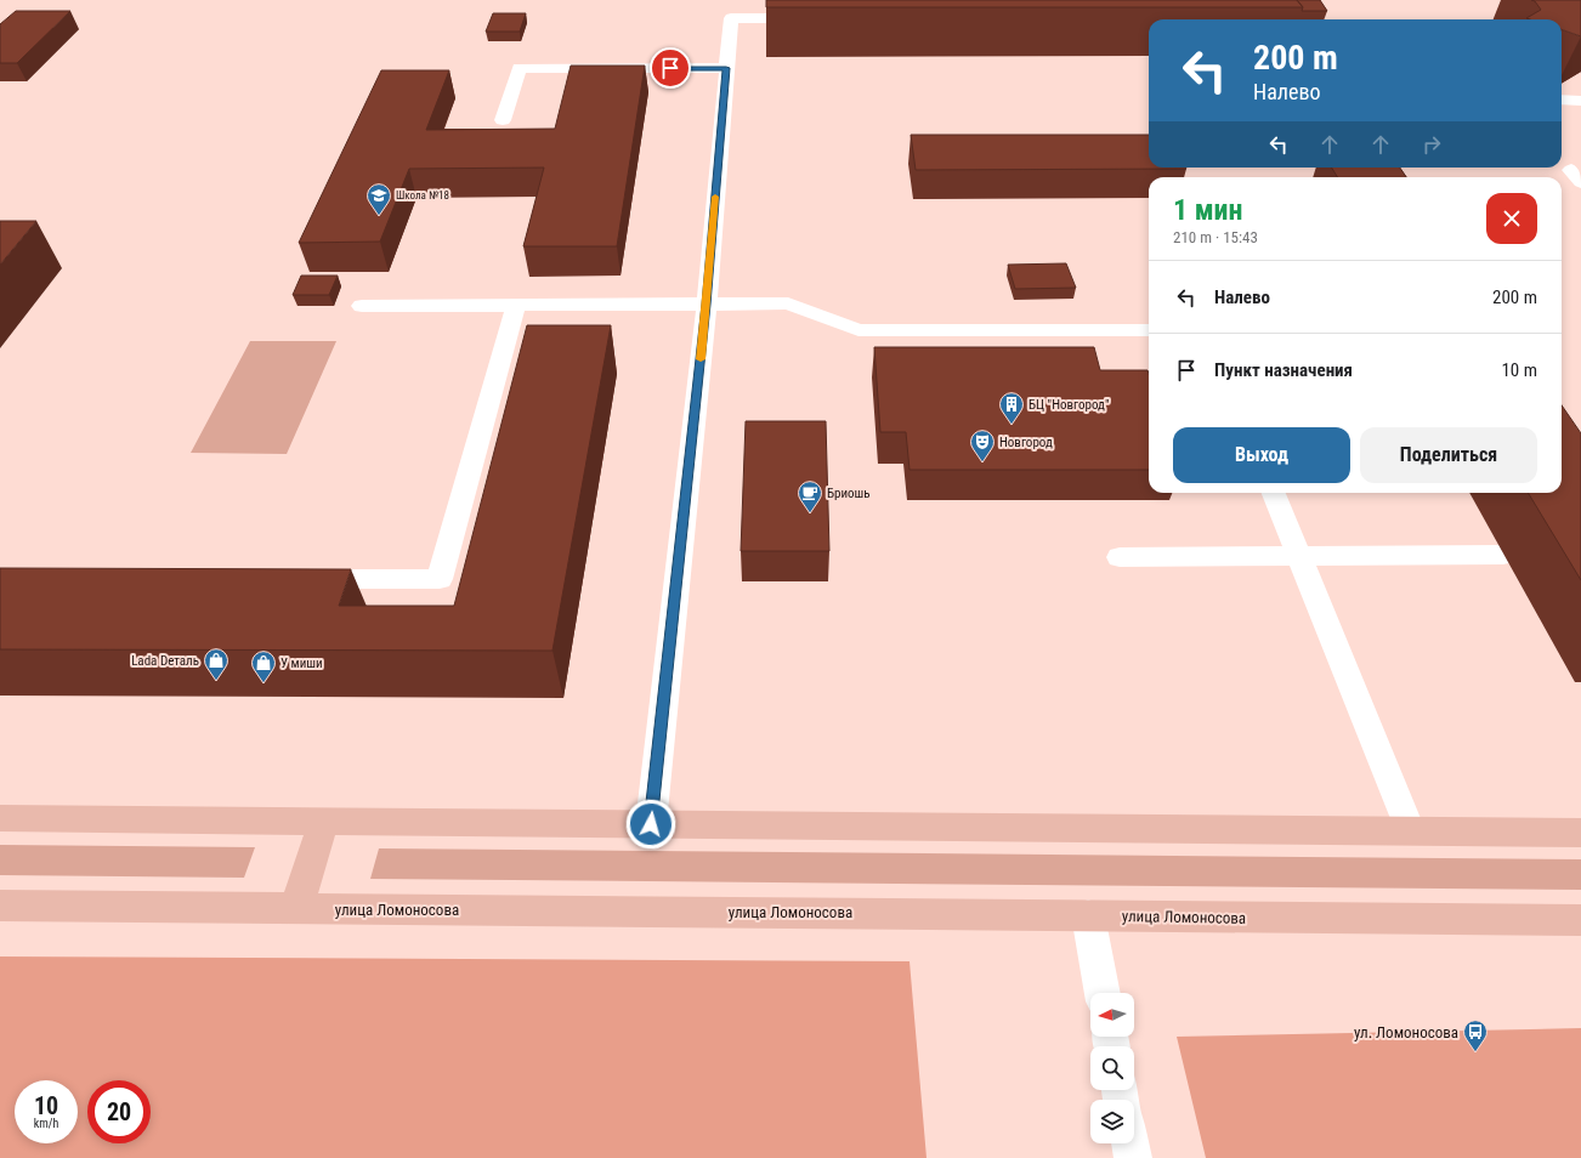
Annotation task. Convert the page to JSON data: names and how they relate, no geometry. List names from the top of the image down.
{
  "streets": {
    "main road": ["улица Ломоносова"]
  },
  "places": {
    "school or university": ["Школа №18"],
    "building": ["БЦ \"Новгород\""],
    "theatre": ["Новгород"],
    "cafe": ["Бриошь"],
    "shop": ["Lada Dеталь", "У миши"],
    "bus stop": ["ул. Ломоносова"]
  },
  "north": "left",
  "page": {
    "turn": ["200 m", "Налево"],
    "heading": ["1 мин", "210 m · 15:43"],
    "list": [
      {
        "name": "Налево",
        "value": "200 m"
      },
      {
        "name": "Пункт назначения",
        "value": "10 m"
      }
    ],
    "buttons": ["Выход", "Поделиться"],
    "speed": "10 km/h",
    "limit": "20"
  }
}
